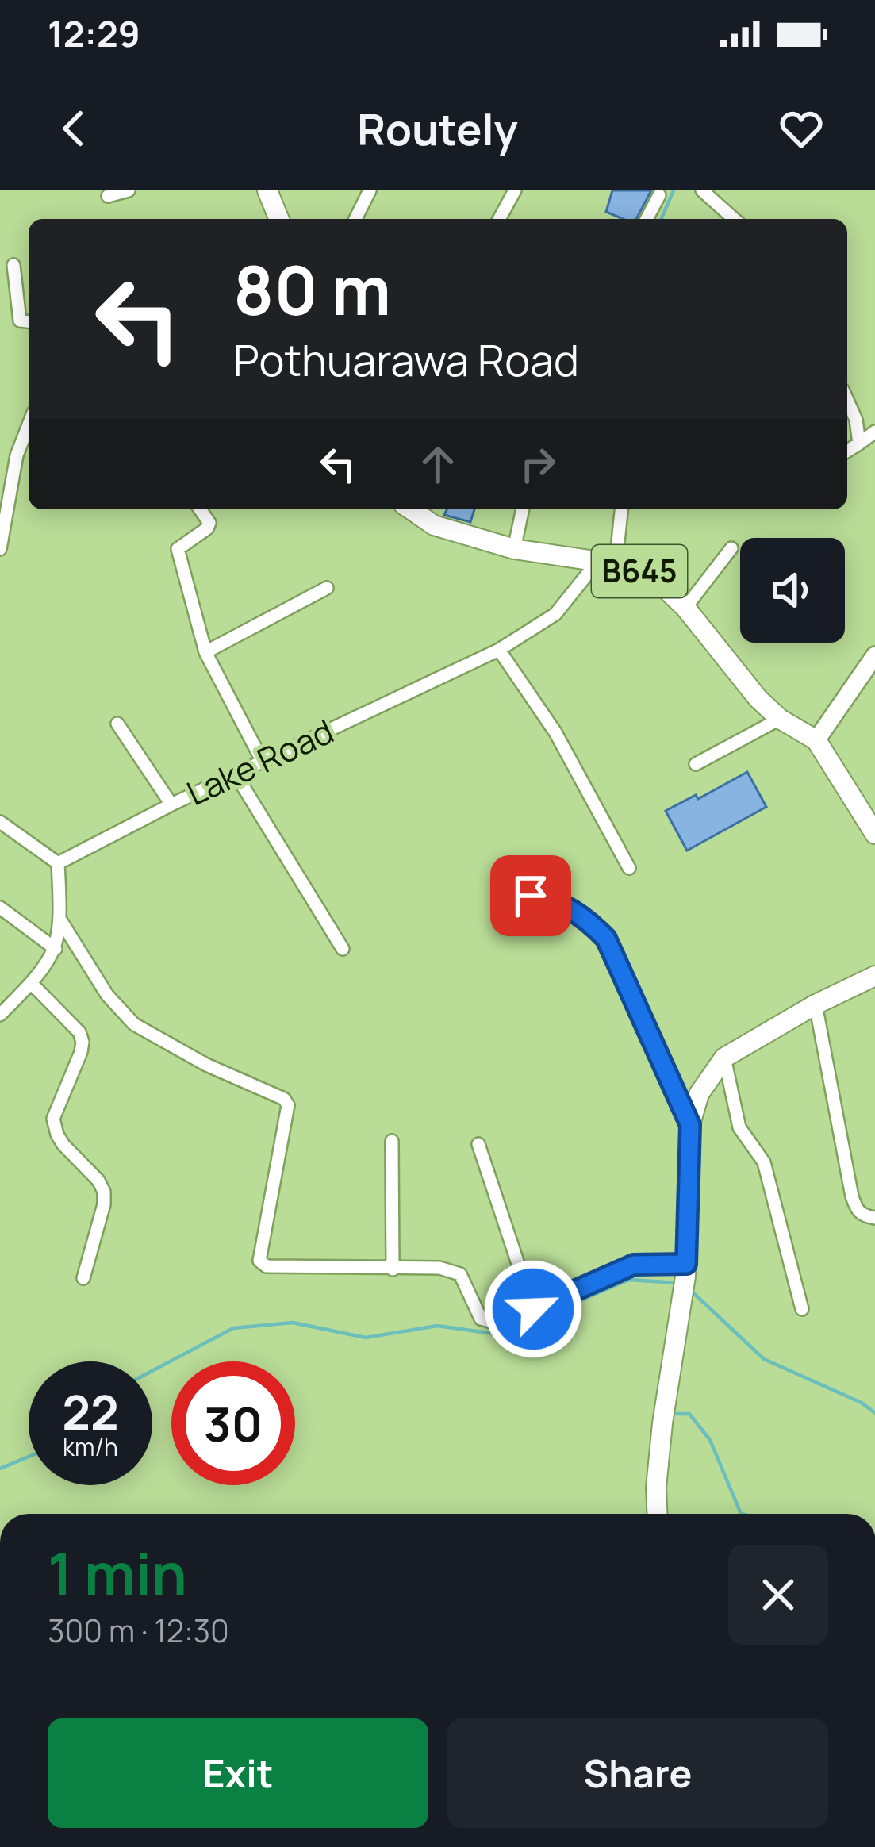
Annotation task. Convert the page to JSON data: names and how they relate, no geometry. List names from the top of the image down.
{
  "streets": {
    "main road": ["B645"],
    "street": ["Lake Road"]
  },
  "crossings": [
    ["B645", "Lake Road"]
  ],
  "page": {
    "status": "12:29",
    "header": "Routely",
    "turn": ["80 m", "Pothuarawa Road"],
    "speed": "22 km/h",
    "limit": "30",
    "heading": ["1 min", "300 m · 12:30"],
    "buttons": ["Exit", "Share"]
  }
}
